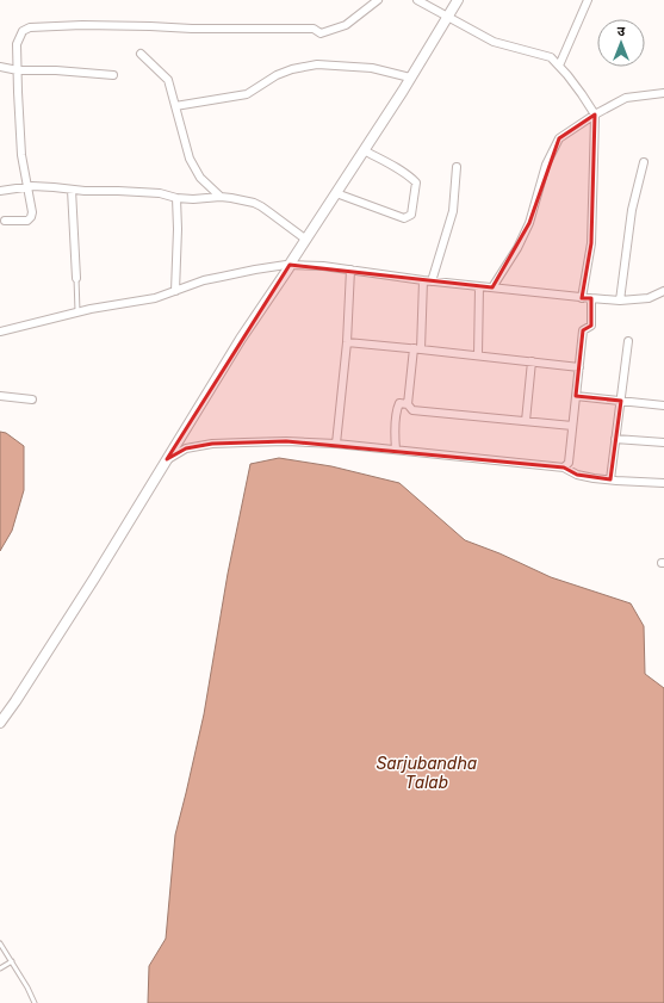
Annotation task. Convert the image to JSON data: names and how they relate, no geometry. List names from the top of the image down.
{
  "water": ["Sarjubandha Talab"],
  "north": "top"
}
